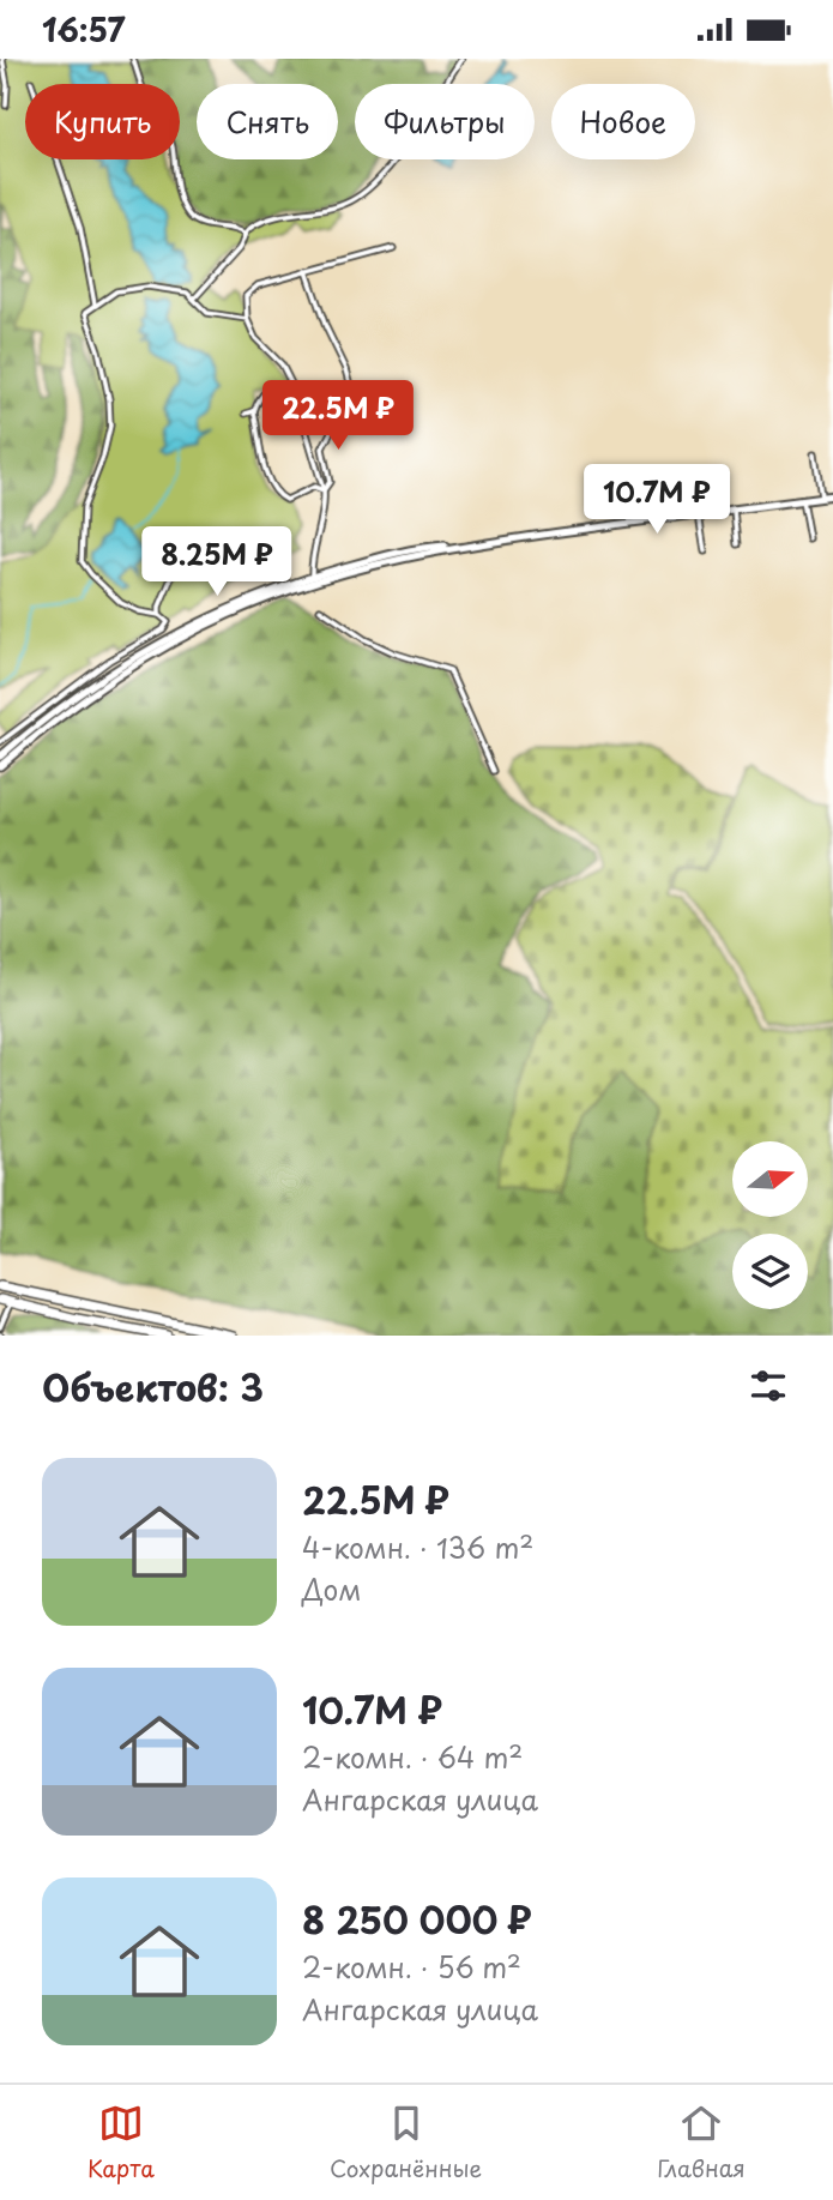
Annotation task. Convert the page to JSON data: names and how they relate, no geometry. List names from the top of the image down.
{
  "north": "right",
  "page": {
    "status": "16:57",
    "chip": [
      "Купить",
      "Снять",
      "Фильтры",
      "Новое"
    ],
    "price": ["22.5M ₽", "10.7M ₽", "8.25M ₽"],
    "heading": "Объектов: 3",
    "list": [
      {
        "name": "22.5M ₽",
        "note": "4-комн. · 136 m² · Дом"
      },
      {
        "name": "10.7M ₽",
        "note": "2-комн. · 64 m² · Ангарская улица"
      },
      {
        "name": "8 250 000 ₽",
        "note": "2-комн. · 56 m² · Ангарская улица"
      }
    ],
    "tabs": ["Карта", "Сохранённые", "Главная"]
  }
}
